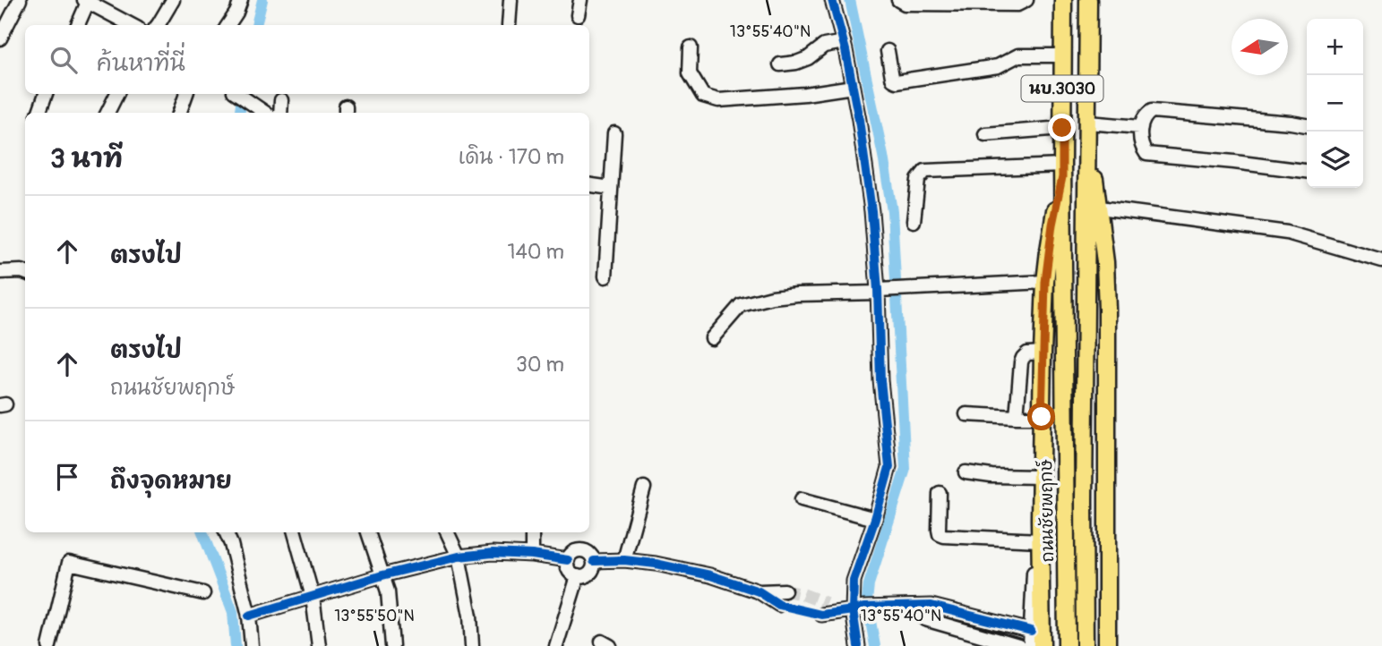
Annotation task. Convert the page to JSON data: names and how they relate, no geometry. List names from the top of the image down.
{
  "streets": {
    "main road": ["นบ.3030", "ถนนชัยพฤกษ์"]
  },
  "north": "left",
  "page": {
    "map_buttons": ["+", "−"],
    "search": "ค้นหาที่นี่",
    "heading": ["3 นาที", "เดิน · 170 m"],
    "list": [
      ["ตรงไป", "140 m"],
      ["ตรงไป", "ถนนชัยพฤกษ์", "30 m"],
      "ถึงจุดหมาย"
    ]
  },
  "coordinates": ["13°55'40\"N", "13°55'50\"N"]
}
